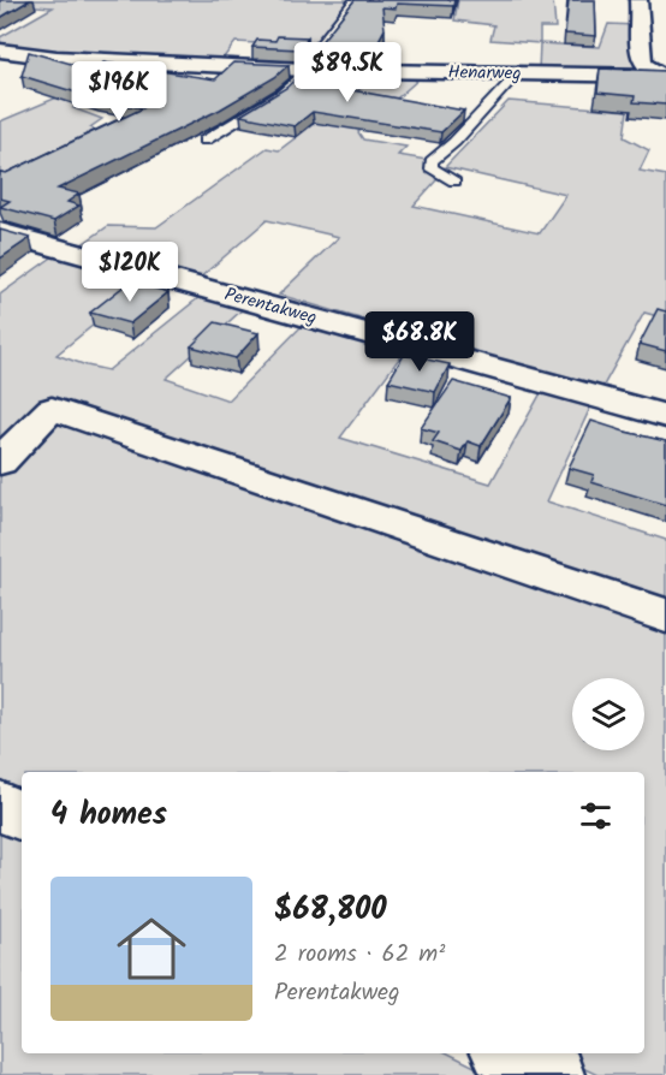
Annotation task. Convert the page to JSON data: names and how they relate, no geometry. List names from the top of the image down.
{
  "streets": {
    "street": ["Henarweg", "Perentakweg"]
  },
  "page": {
    "price": [
      "$89.5K",
      "$196K",
      "$120K",
      "$68.8K"
    ],
    "heading": "4 homes",
    "list": [
      {
        "name": "$68,800",
        "note": "2 rooms · 62 m² · Perentakweg"
      }
    ]
  }
}
